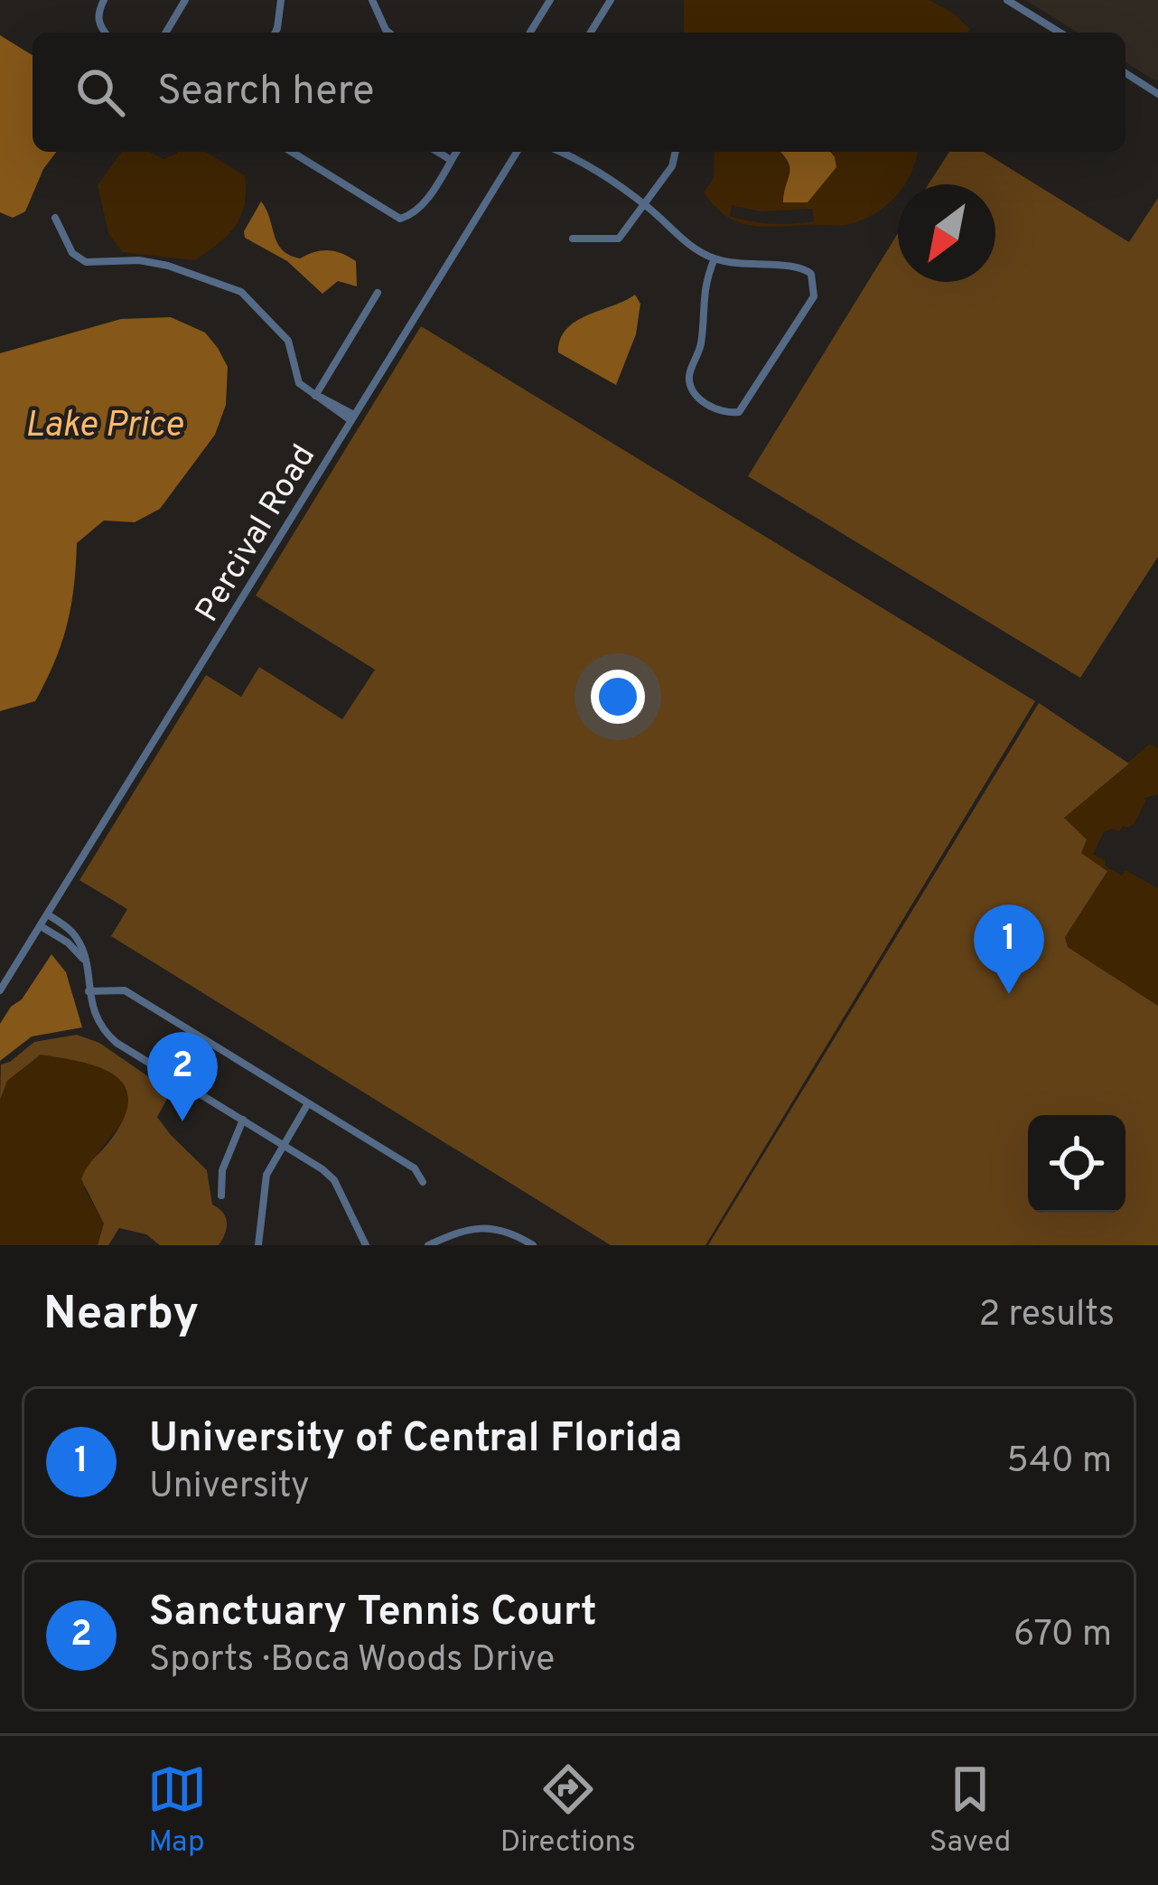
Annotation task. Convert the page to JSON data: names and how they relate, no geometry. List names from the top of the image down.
{
  "streets": {
    "street": ["Percival Road"]
  },
  "water": ["Lake Price"],
  "north": "bottom left",
  "page": {
    "search": "Search here",
    "pins": ["1", "2"],
    "heading": ["Nearby", "2 results"],
    "list": [
      {
        "mark": "1",
        "name": "University of Central Florida",
        "note": "University",
        "value": "540 m"
      },
      {
        "mark": "2",
        "name": "Sanctuary Tennis Court",
        "note": "Sports · Boca Woods Drive",
        "value": "670 m"
      }
    ],
    "nav": ["Map", "Directions", "Saved"]
  }
}
